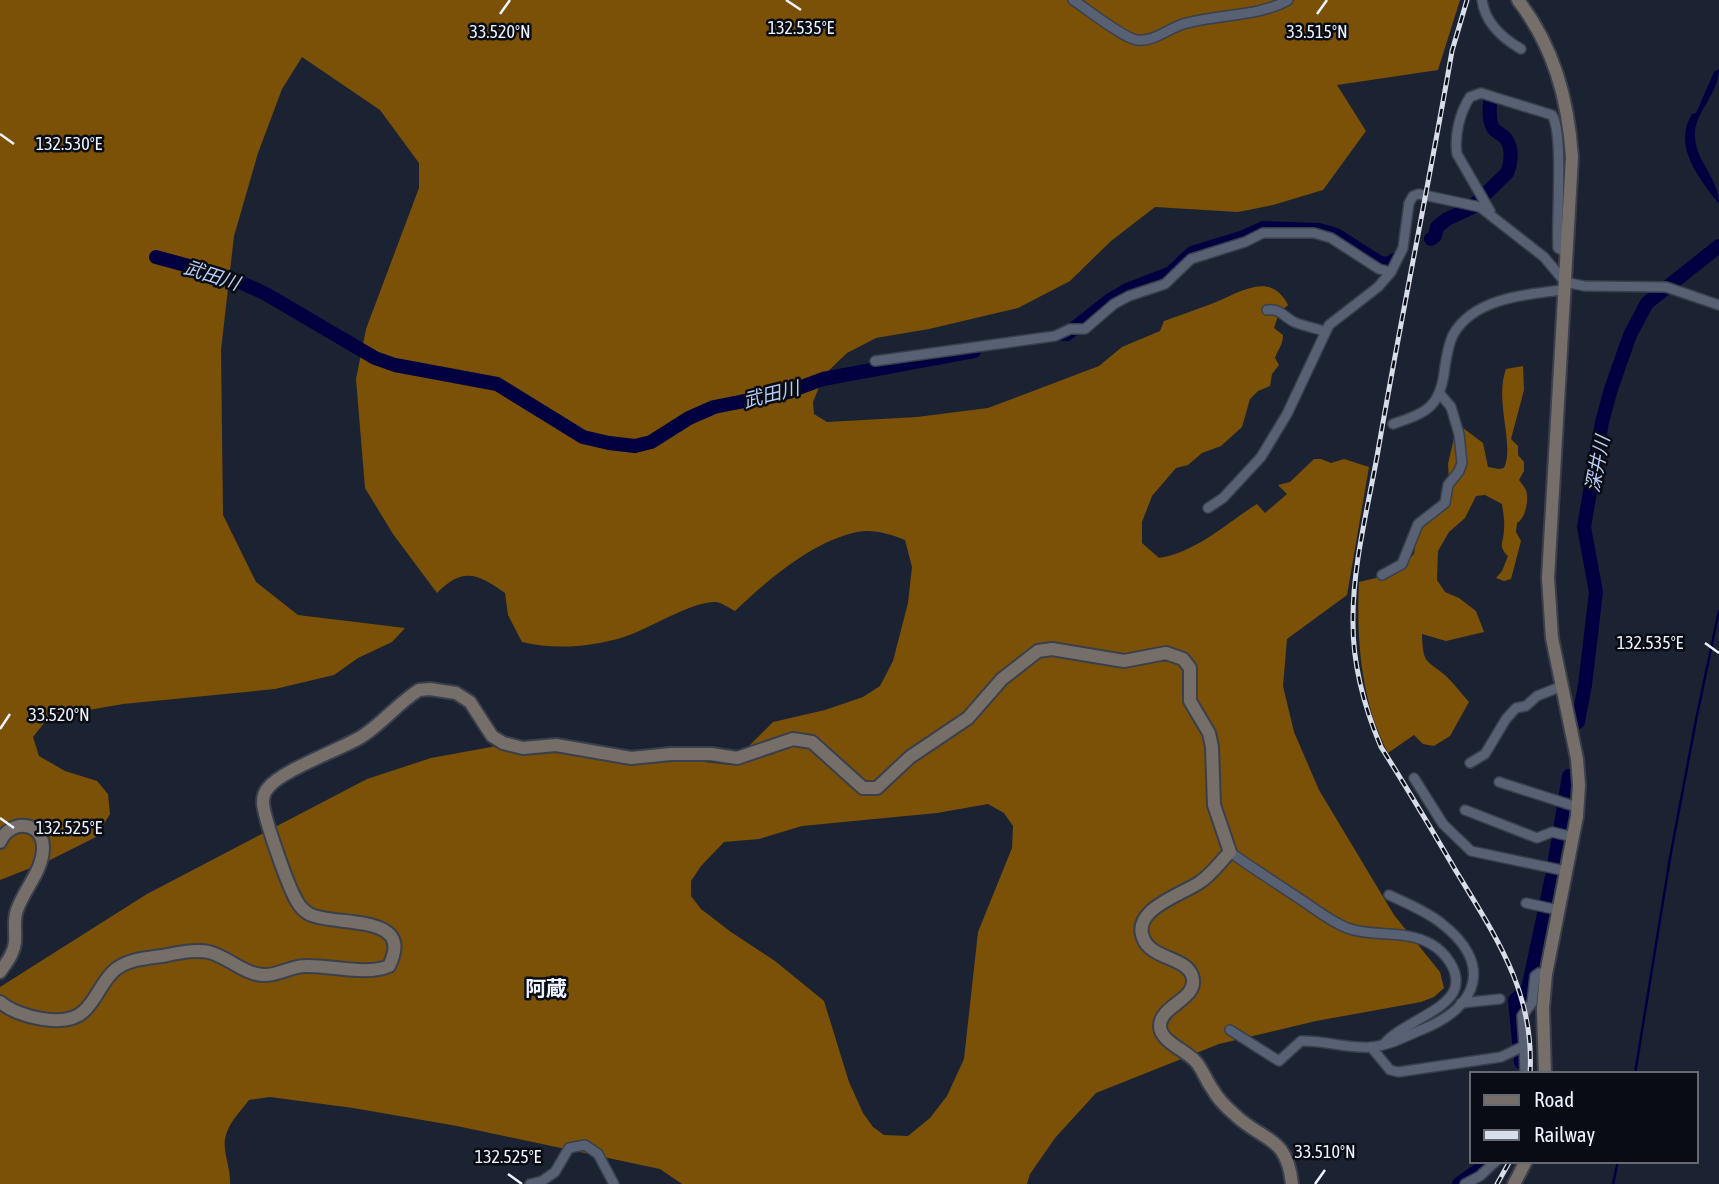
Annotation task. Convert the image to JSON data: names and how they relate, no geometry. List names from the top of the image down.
{
  "districts": ["阿蔵"],
  "water": ["武田川", "深井川"],
  "legend": ["Road", "Railway"],
  "coordinates": [
    "132.535°E",
    "33.520°N",
    "33.515°N",
    "132.530°E",
    "132.525°E",
    "33.510°N"
  ]
}
